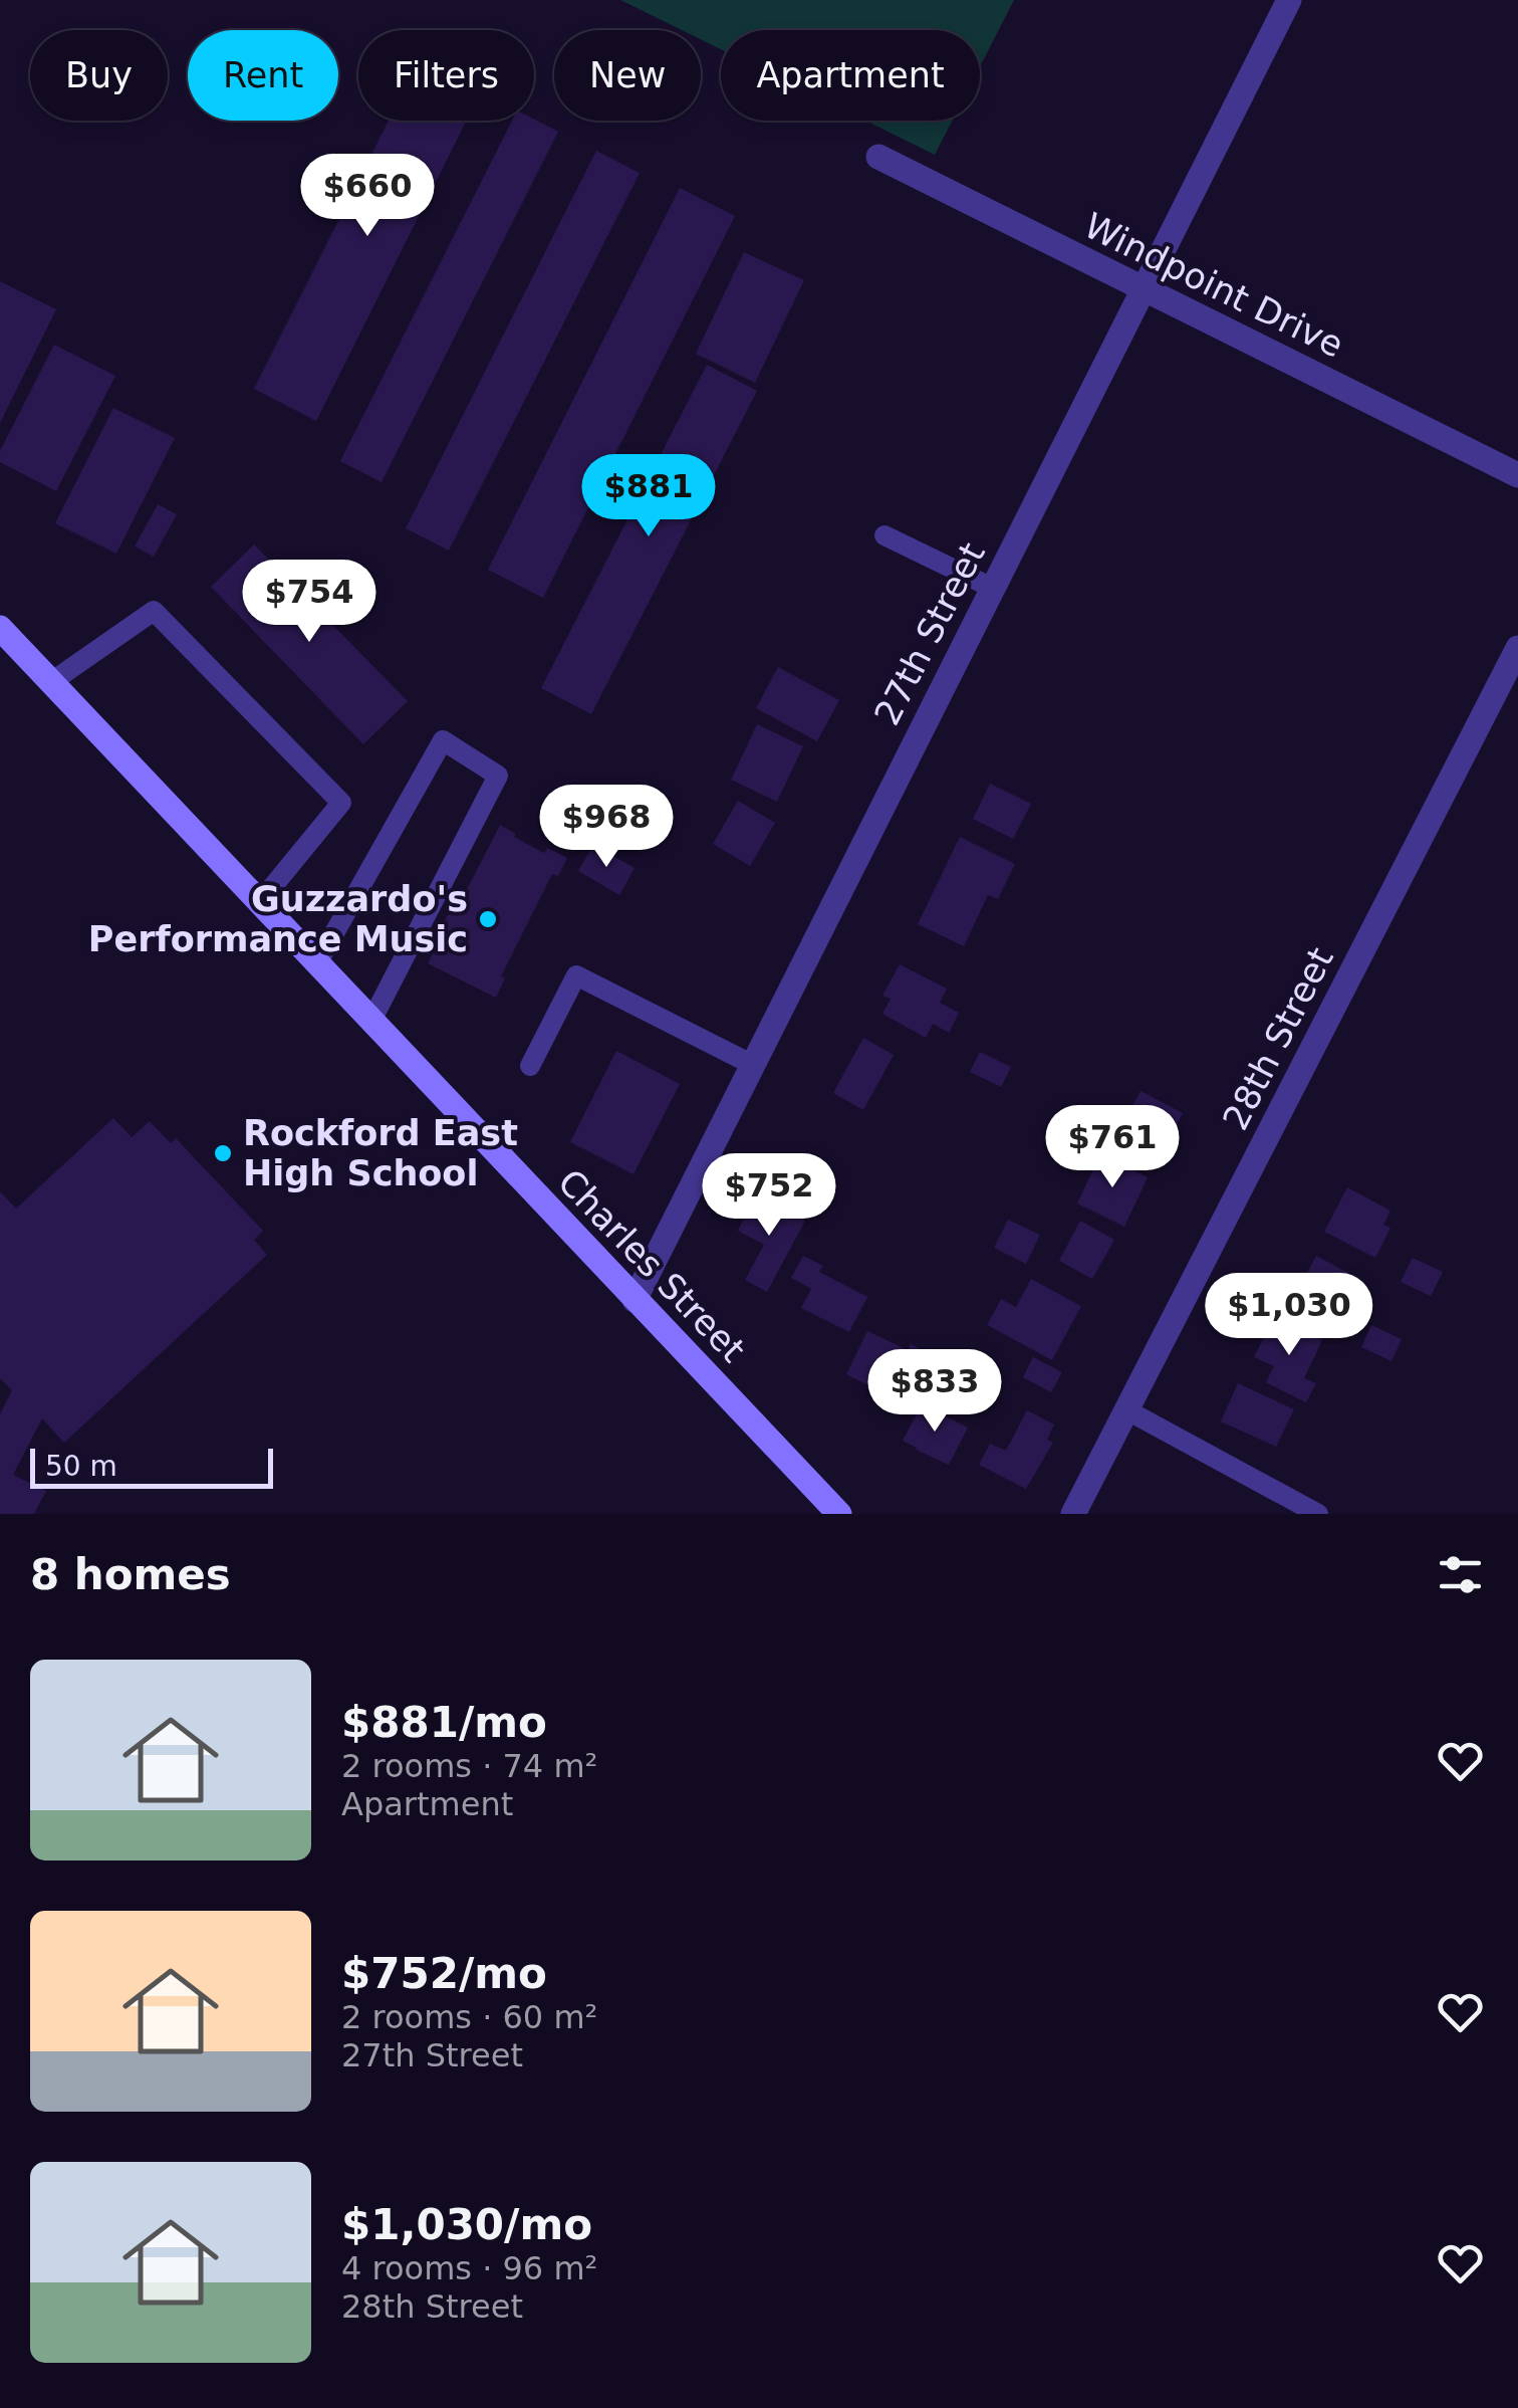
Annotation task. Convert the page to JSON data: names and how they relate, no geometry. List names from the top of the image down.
{
  "streets": {
    "main road": ["Charles Street"],
    "street": ["Windpoint Drive", "27th Street", "28th Street"]
  },
  "crossings": [
    ["Windpoint Drive", "27th Street"],
    ["27th Street", "Charles Street"]
  ],
  "places": ["Guzzardo's Performance Music", "Rockford East High School"],
  "scale_bar": "50 m",
  "page": {
    "chip": [
      "Buy",
      "Rent",
      "Filters",
      "New",
      "Apartment"
    ],
    "price": [
      "$660",
      "$881",
      "$754",
      "$968",
      "$761",
      "$752",
      "$1,030",
      "$833"
    ],
    "scale": "50 m",
    "heading": "8 homes",
    "list": [
      {
        "name": "$881/mo",
        "note": "2 rooms · 74 m² · Apartment"
      },
      {
        "name": "$752/mo",
        "note": "2 rooms · 60 m² · 27th Street"
      },
      {
        "name": "$1,030/mo",
        "note": "4 rooms · 96 m² · 28th Street"
      }
    ]
  }
}
